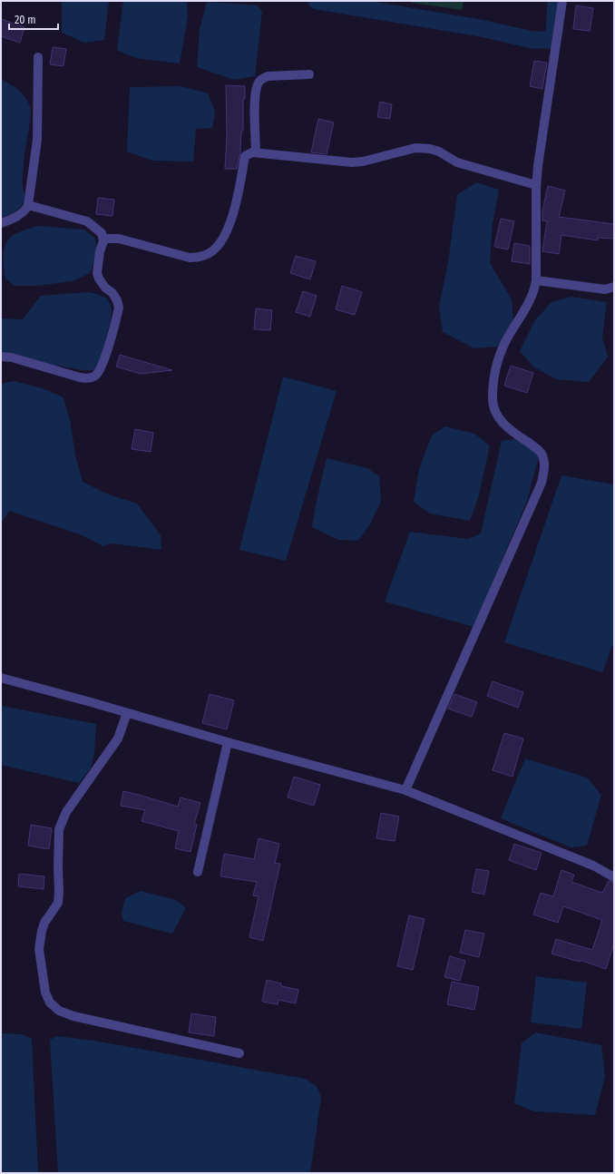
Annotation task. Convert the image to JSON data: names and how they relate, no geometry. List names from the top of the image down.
{
  "scale_bar": "20 m"
}
